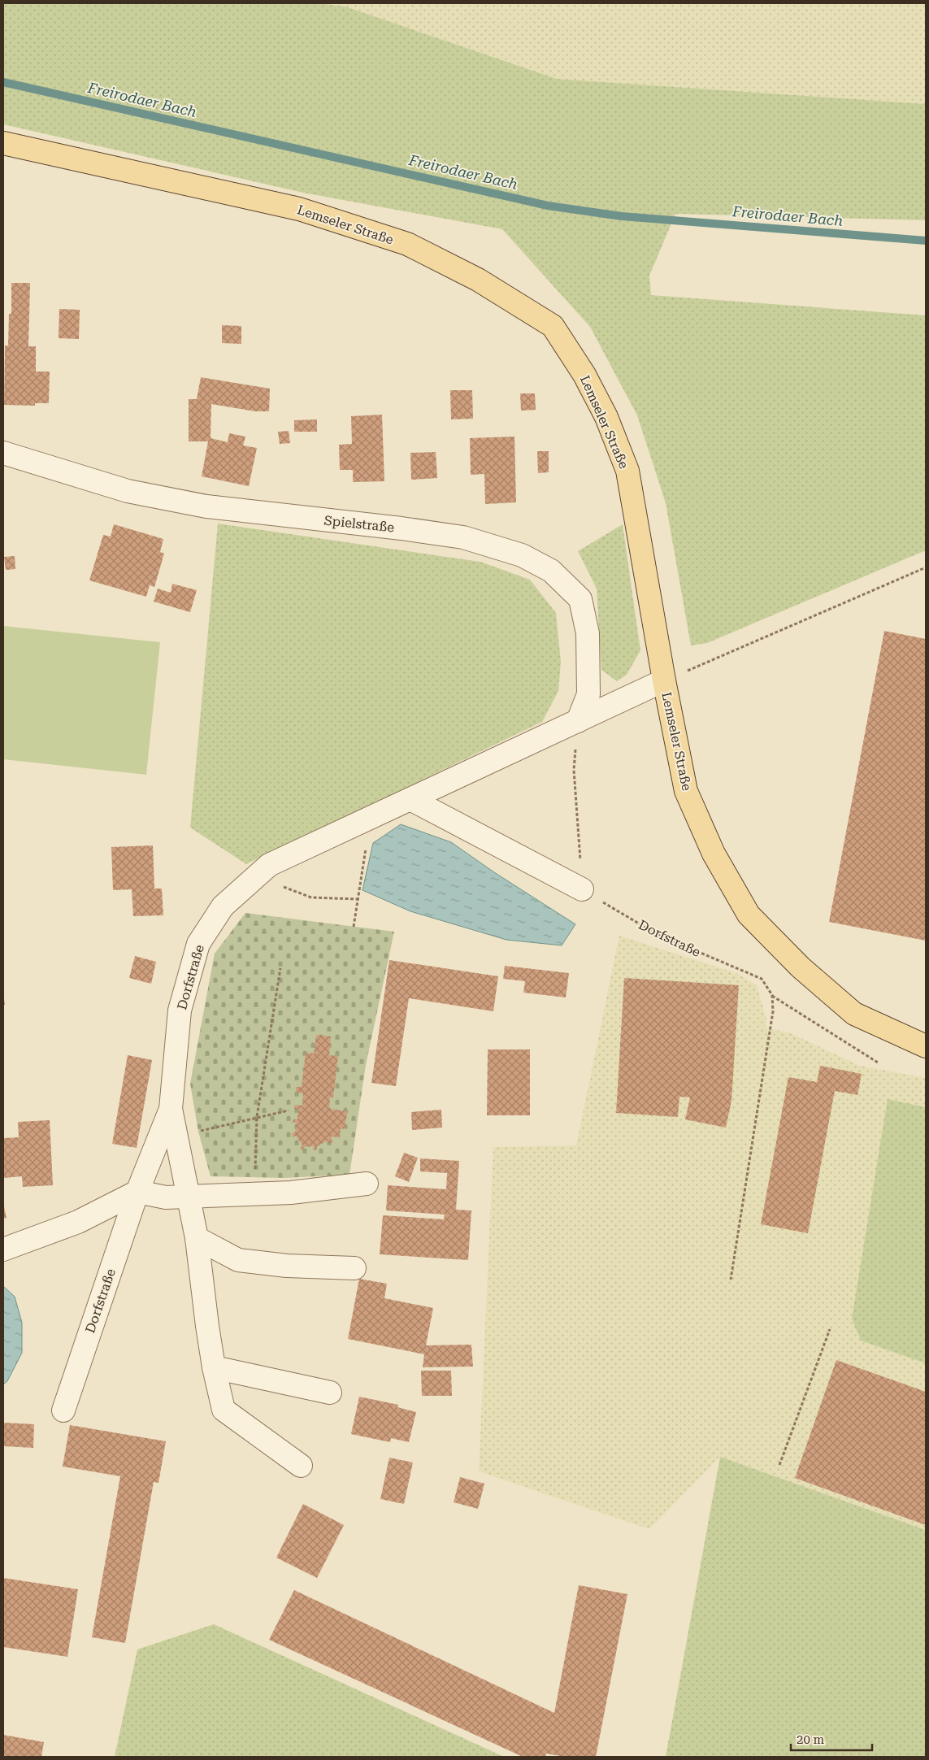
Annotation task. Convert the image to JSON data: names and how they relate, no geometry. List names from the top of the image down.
{
  "streets": {
    "main road": ["Lemseler Straße"],
    "street": ["Spielstraße", "Dorfstraße"]
  },
  "crossings": [
    ["Lemseler Straße", "Dorfstraße"],
    ["Spielstraße", "Dorfstraße"]
  ],
  "water": ["Freirodaer Bach"],
  "scale_bar": "20 m"
}
